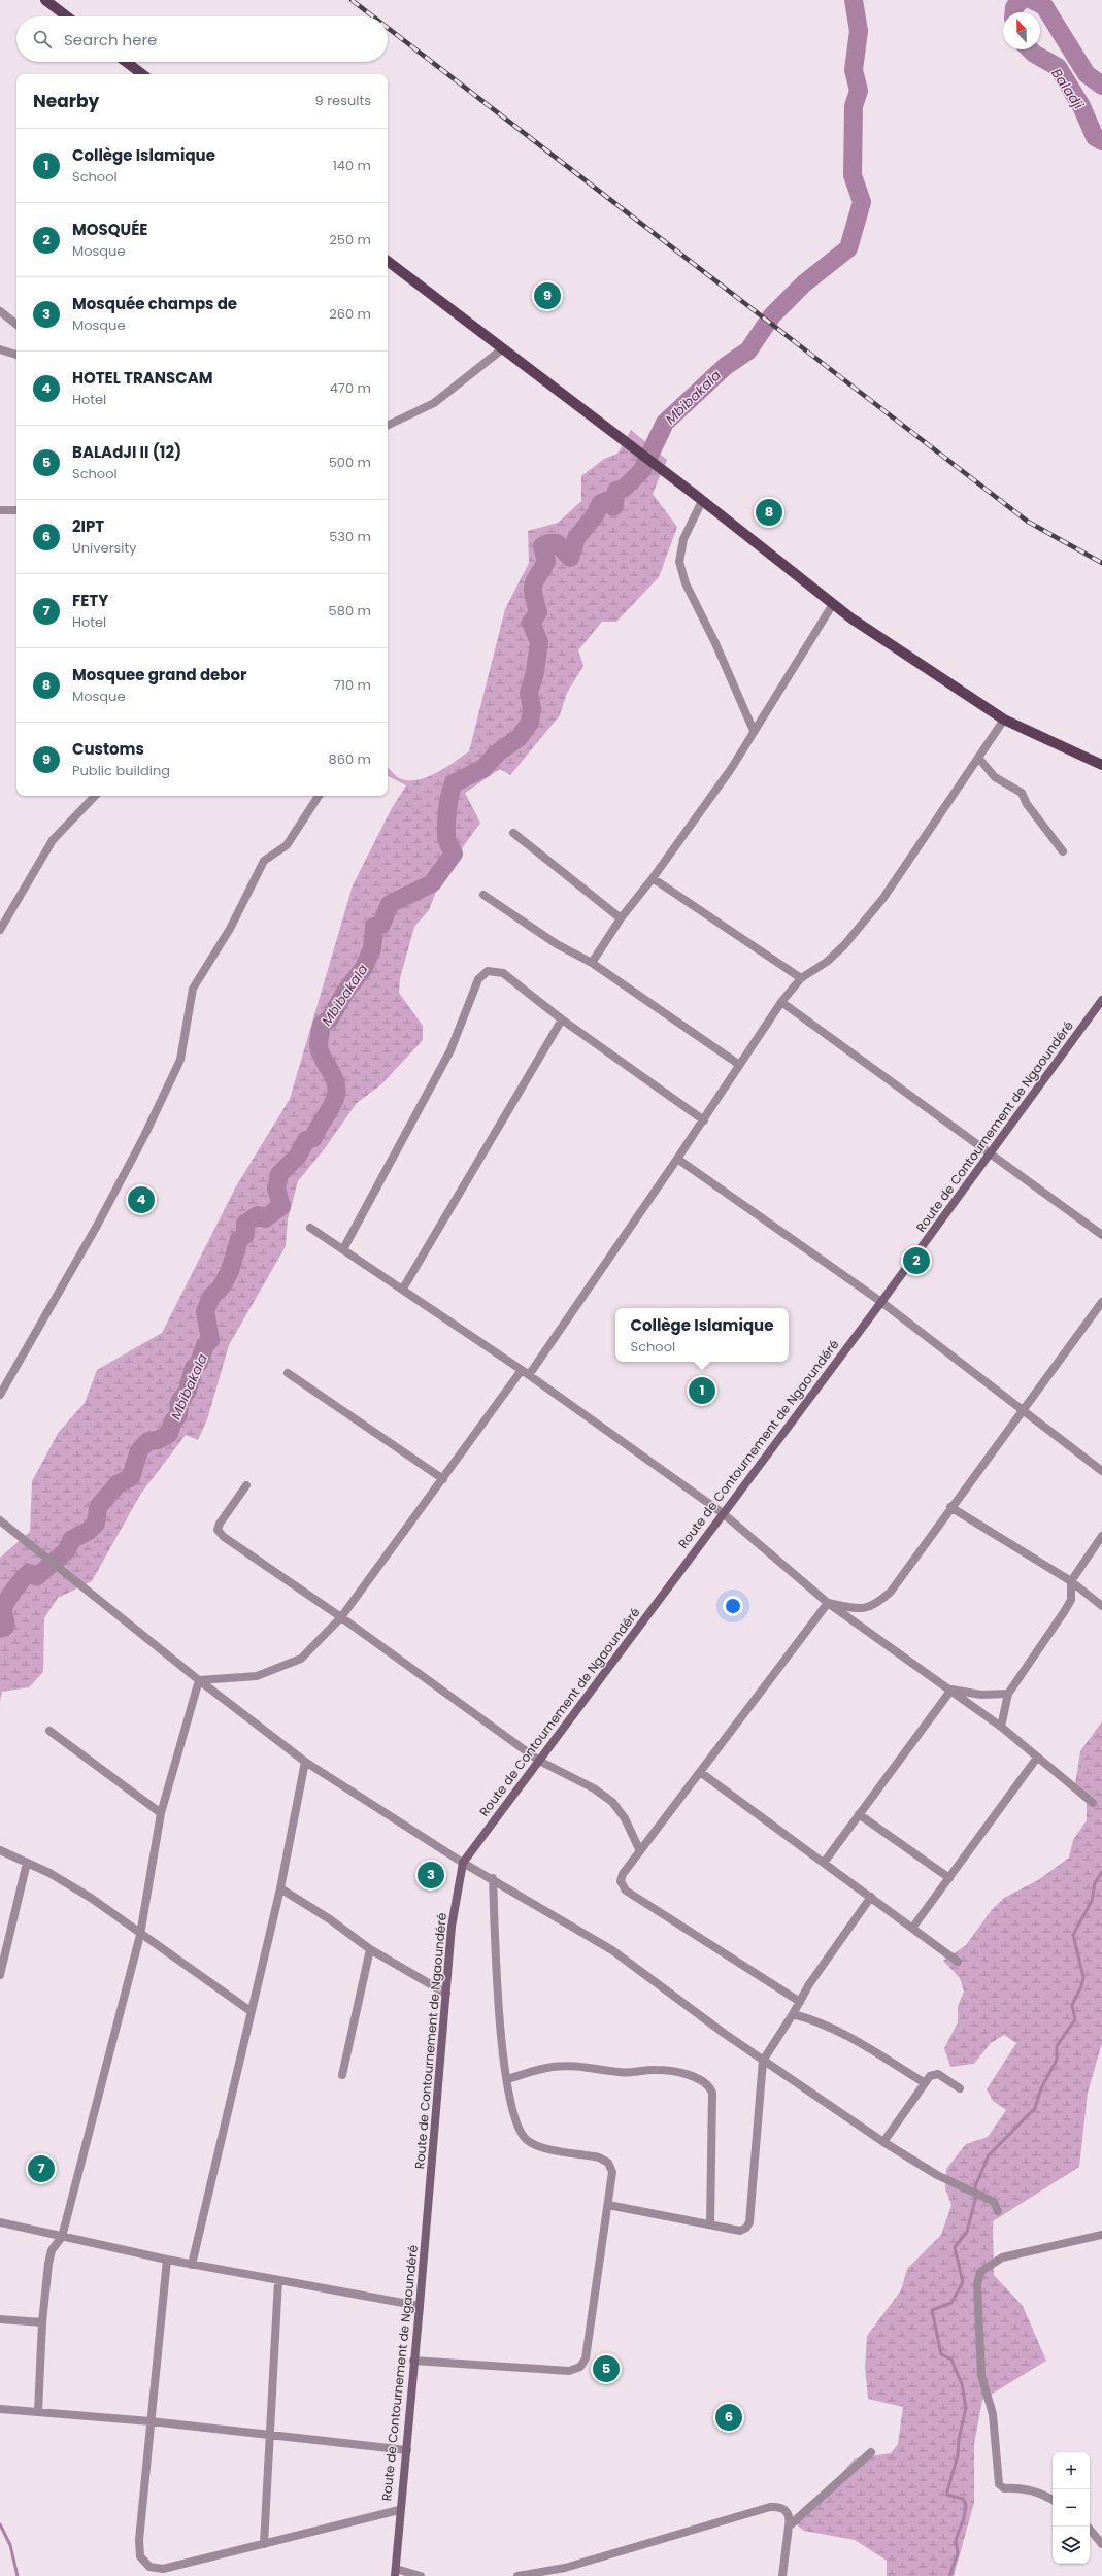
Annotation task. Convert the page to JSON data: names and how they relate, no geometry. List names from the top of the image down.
{
  "streets": {
    "street": ["Route de Contournement de Ngaoundéré"]
  },
  "water": ["Baladji", "Mbibakala"],
  "north": "top",
  "page": {
    "search": "Search here",
    "heading": ["Nearby", "9 results"],
    "list": [
      {
        "mark": "1",
        "name": "Collège Islamique",
        "note": "School",
        "value": "140 m"
      },
      {
        "mark": "2",
        "name": "MOSQUÉE",
        "note": "Mosque",
        "value": "250 m"
      },
      {
        "mark": "3",
        "name": "Mosquée champs de",
        "note": "Mosque",
        "value": "260 m"
      },
      {
        "mark": "4",
        "name": "HOTEL TRANSCAM",
        "note": "Hotel",
        "value": "470 m"
      },
      {
        "mark": "5",
        "name": "BALAdJI II (12)",
        "note": "School",
        "value": "500 m"
      },
      {
        "mark": "6",
        "name": "2IPT",
        "note": "University",
        "value": "530 m"
      },
      {
        "mark": "7",
        "name": "FETY",
        "note": "Hotel",
        "value": "580 m"
      },
      {
        "mark": "8",
        "name": "Mosquee grand debor",
        "note": "Mosque",
        "value": "710 m"
      },
      {
        "mark": "9",
        "name": "Customs",
        "note": "Public building",
        "value": "860 m"
      }
    ],
    "pins": [
      "9",
      "8",
      "4",
      "2",
      "1",
      "3",
      "7",
      "5",
      "6"
    ],
    "popup": ["Collège Islamique", "School"],
    "map_buttons": ["+", "−"]
  }
}
